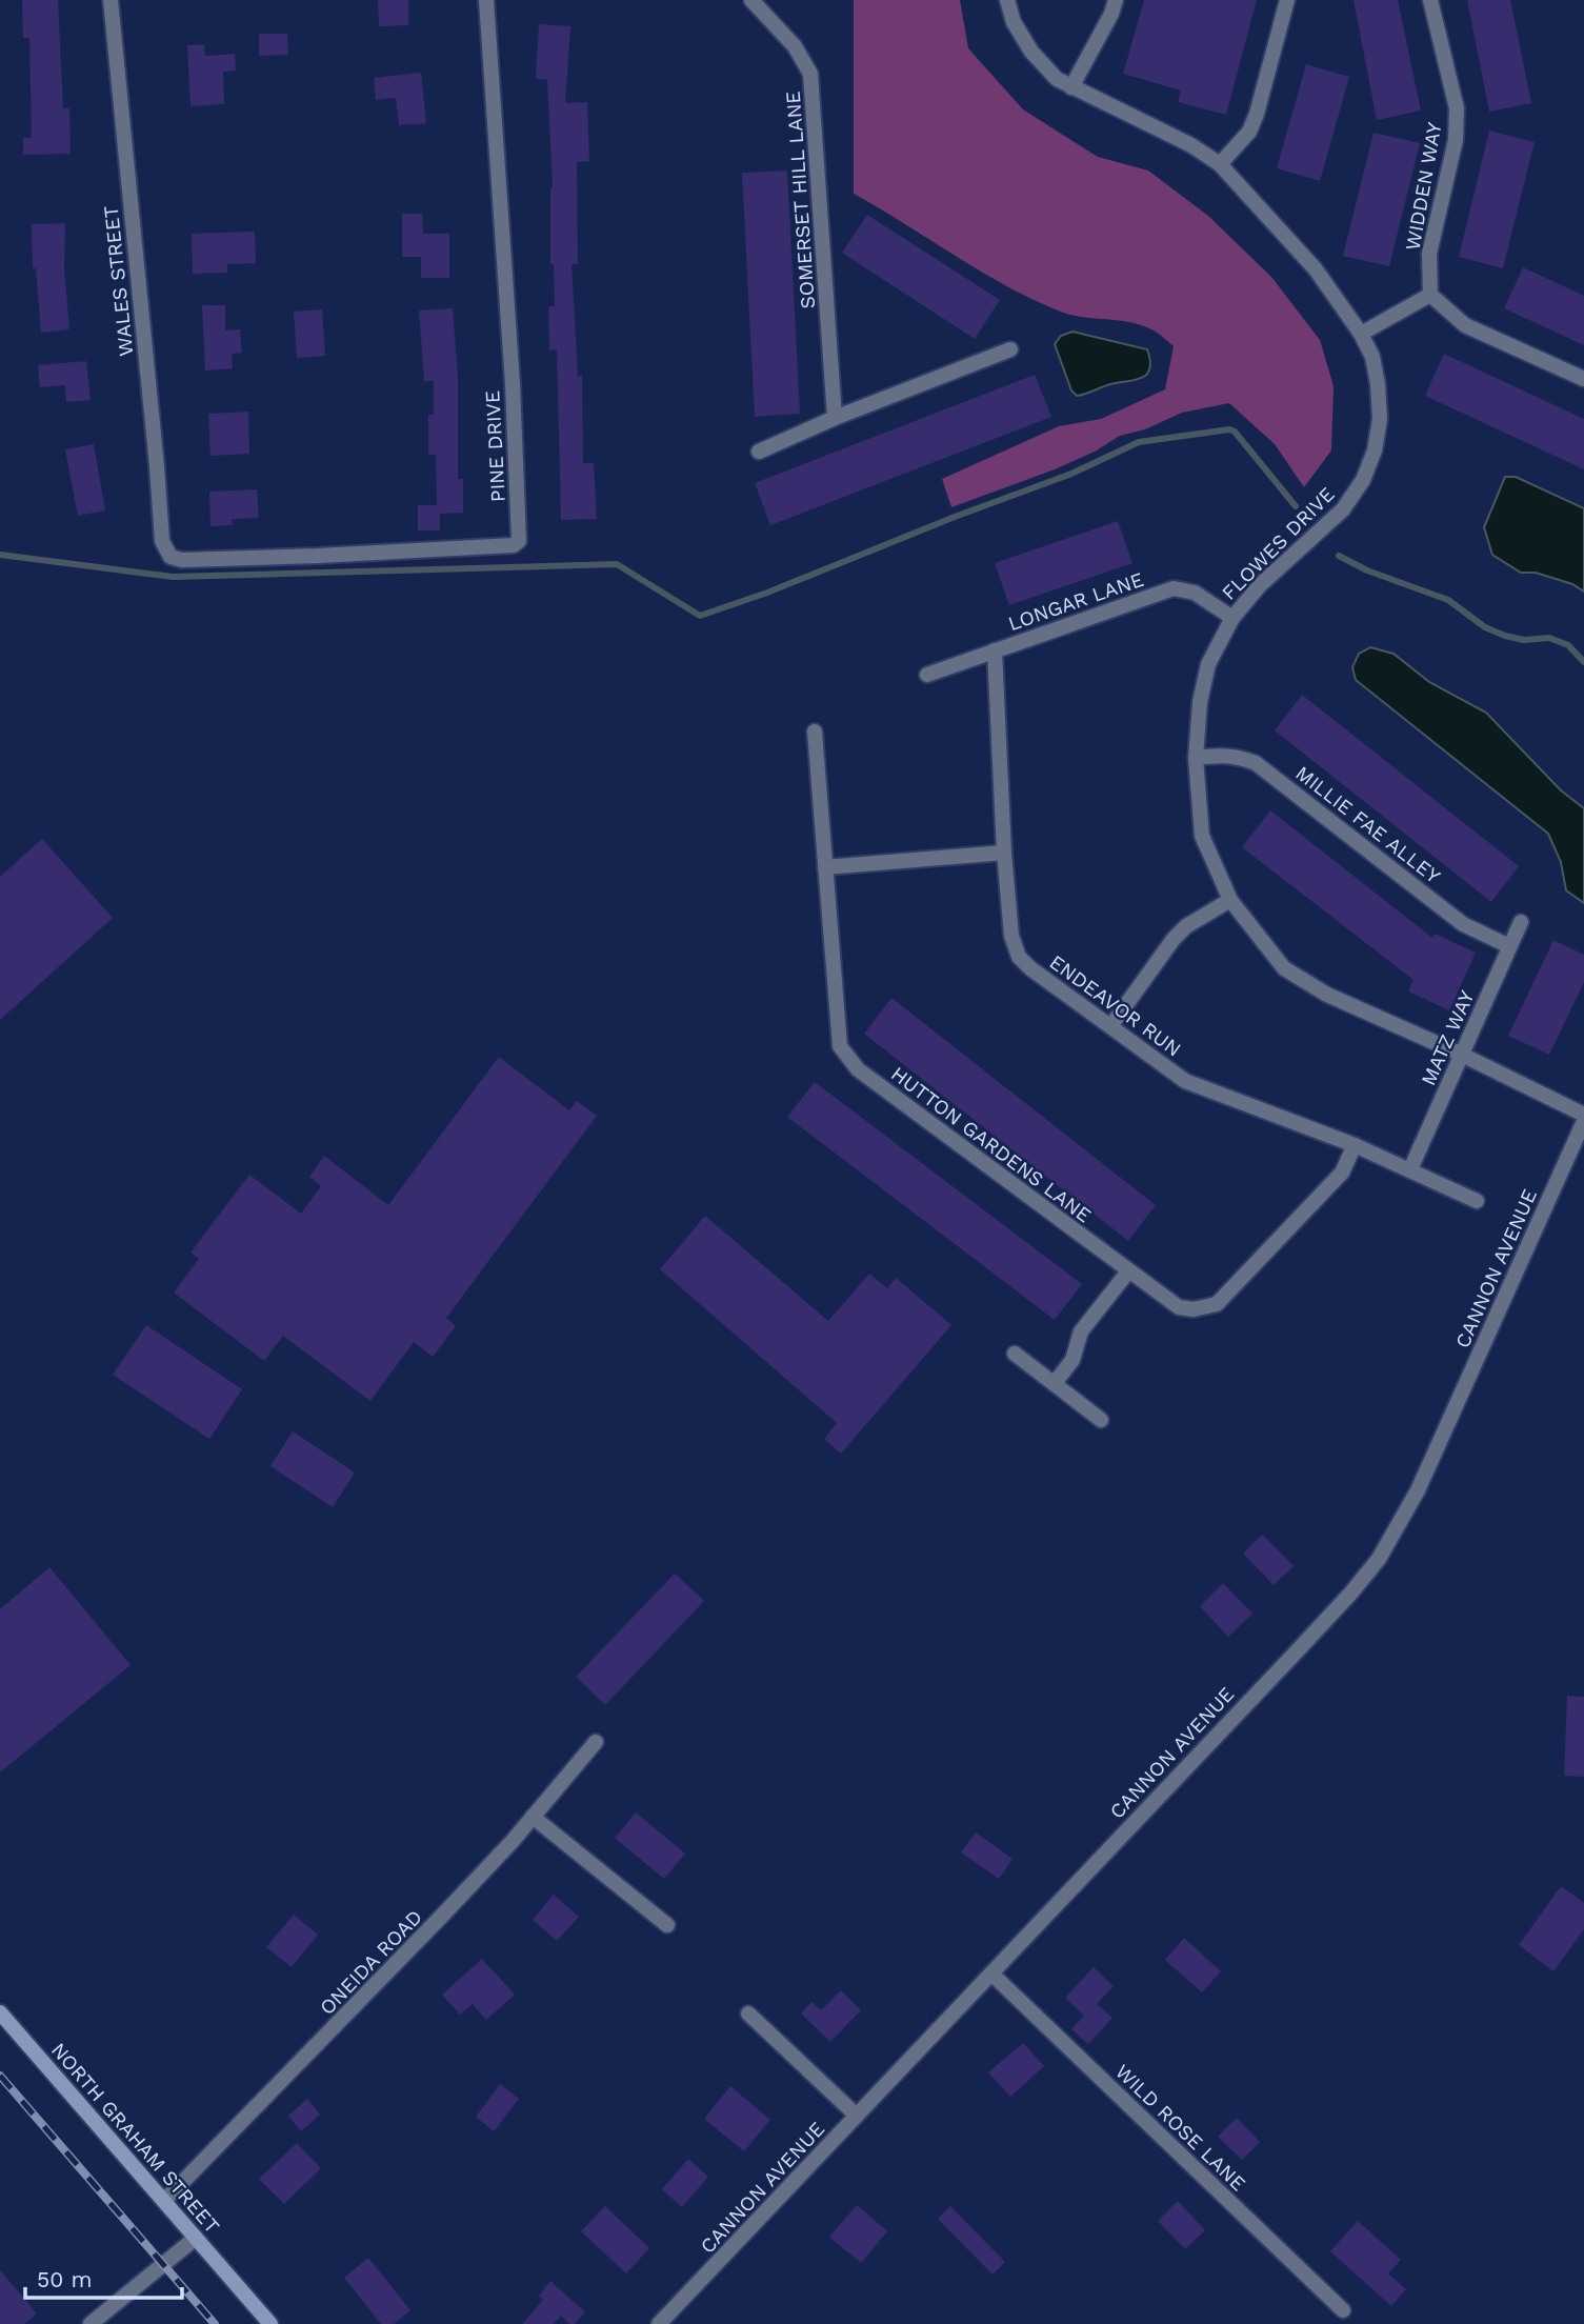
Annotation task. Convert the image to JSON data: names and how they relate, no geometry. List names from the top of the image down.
{
  "streets": {
    "main road": ["NORTH GRAHAM STREET"],
    "street": [
      "WIDDEN WAY",
      "SOMERSET HILL LANE",
      "WALES STREET",
      "PINE DRIVE",
      "FLOWES DRIVE",
      "LONGAR LANE",
      "MILLIE FAE ALLEY",
      "ENDEAVOR RUN",
      "MATZ WAY",
      "HUTTON GARDENS LANE",
      "CANNON AVENUE",
      "ONEIDA ROAD",
      "WILD ROSE LANE"
    ]
  },
  "crossings": [
    ["WALES STREET", "PINE DRIVE"],
    ["FLOWES DRIVE", "LONGAR LANE"],
    ["FLOWES DRIVE", "MILLIE FAE ALLEY"],
    ["FLOWES DRIVE", "MATZ WAY"],
    ["LONGAR LANE", "ENDEAVOR RUN"],
    ["MILLIE FAE ALLEY", "MATZ WAY"],
    ["ENDEAVOR RUN", "MATZ WAY"],
    ["ENDEAVOR RUN", "HUTTON GARDENS LANE"],
    ["CANNON AVENUE", "WILD ROSE LANE"],
    ["ONEIDA ROAD", "NORTH GRAHAM STREET"]
  ],
  "scale_bar": "50 m"
}
